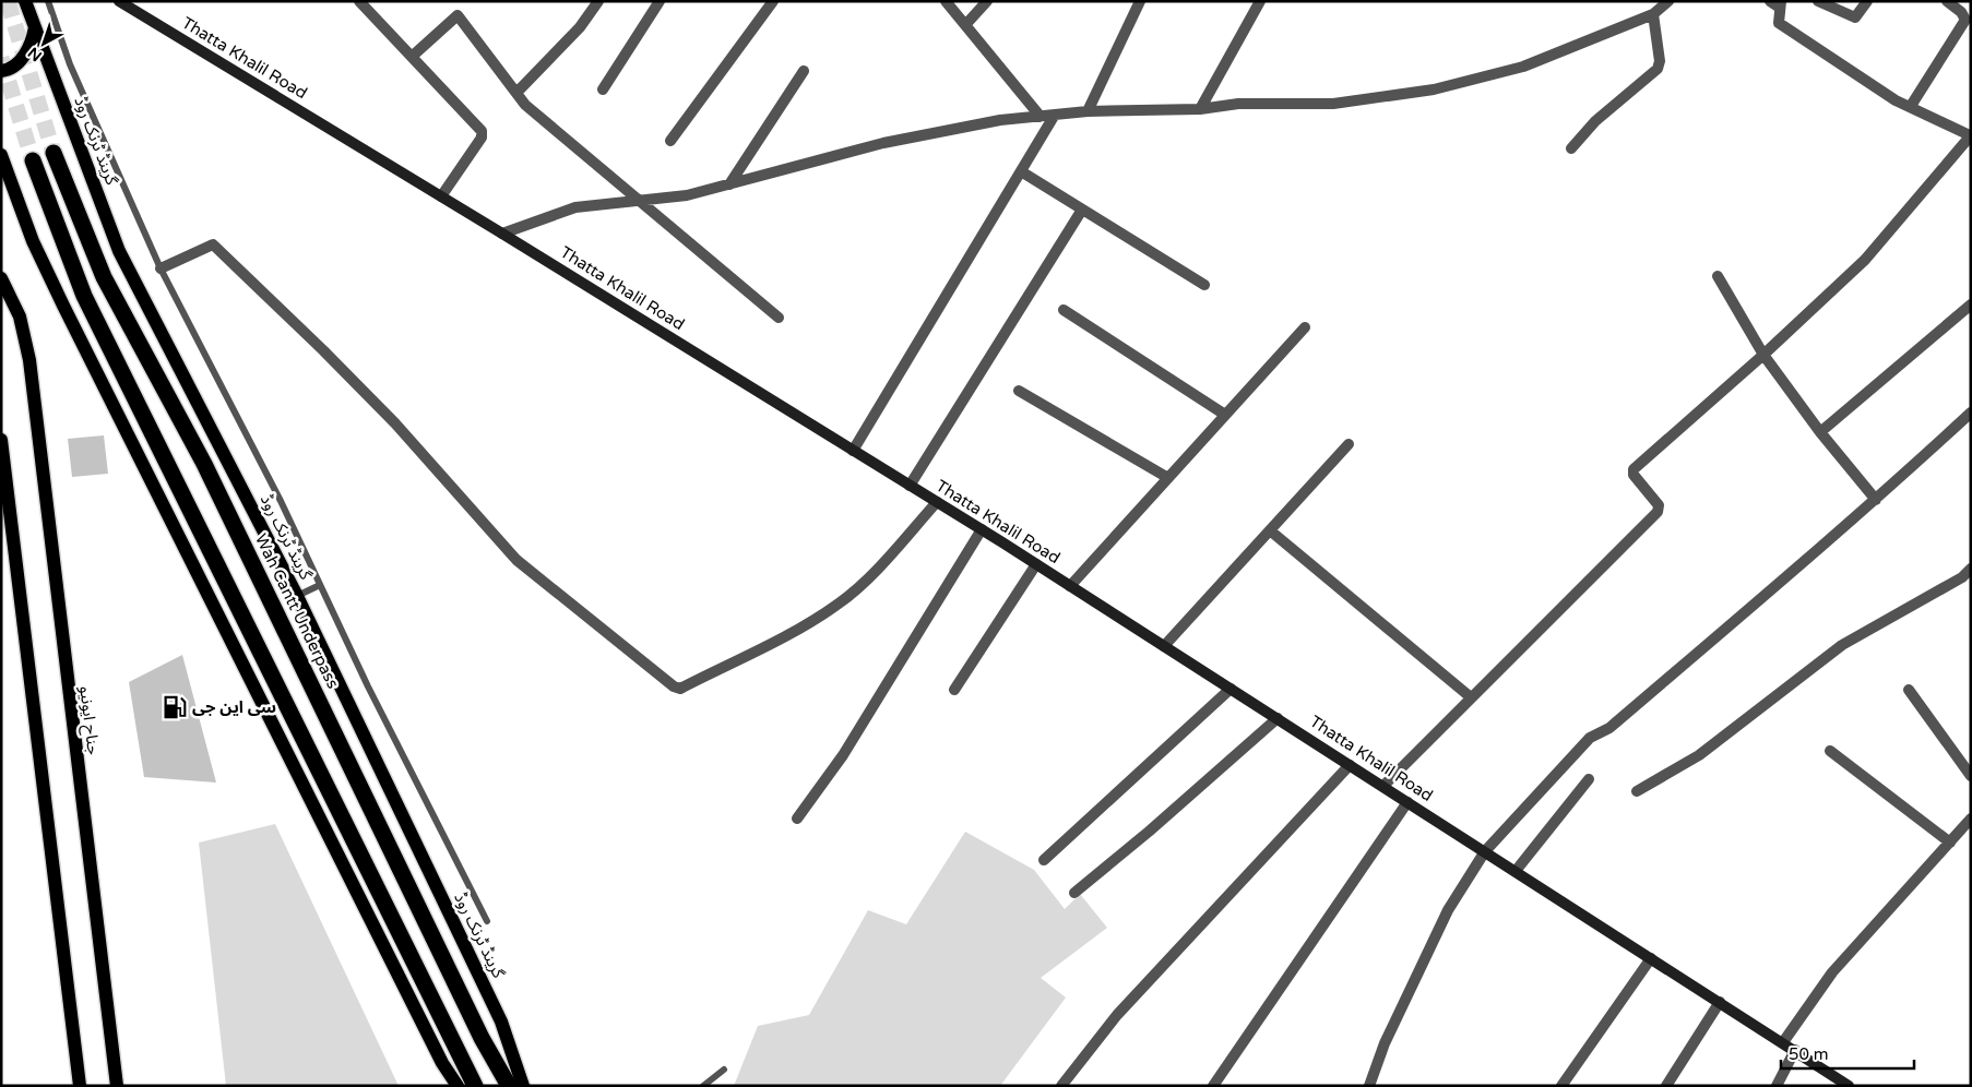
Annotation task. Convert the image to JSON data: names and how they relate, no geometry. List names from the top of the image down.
{
  "streets": {
    "highway": ["Wah Cantt Underpass"],
    "main road": ["گرینڈ ٹرنک روڈ", "جناح ایونیو"],
    "street": ["Thatta Khalil Road"]
  },
  "places": {
    "fuel station": ["سی این جی"]
  },
  "scale_bar": "50 m",
  "north": "bottom left"
}
